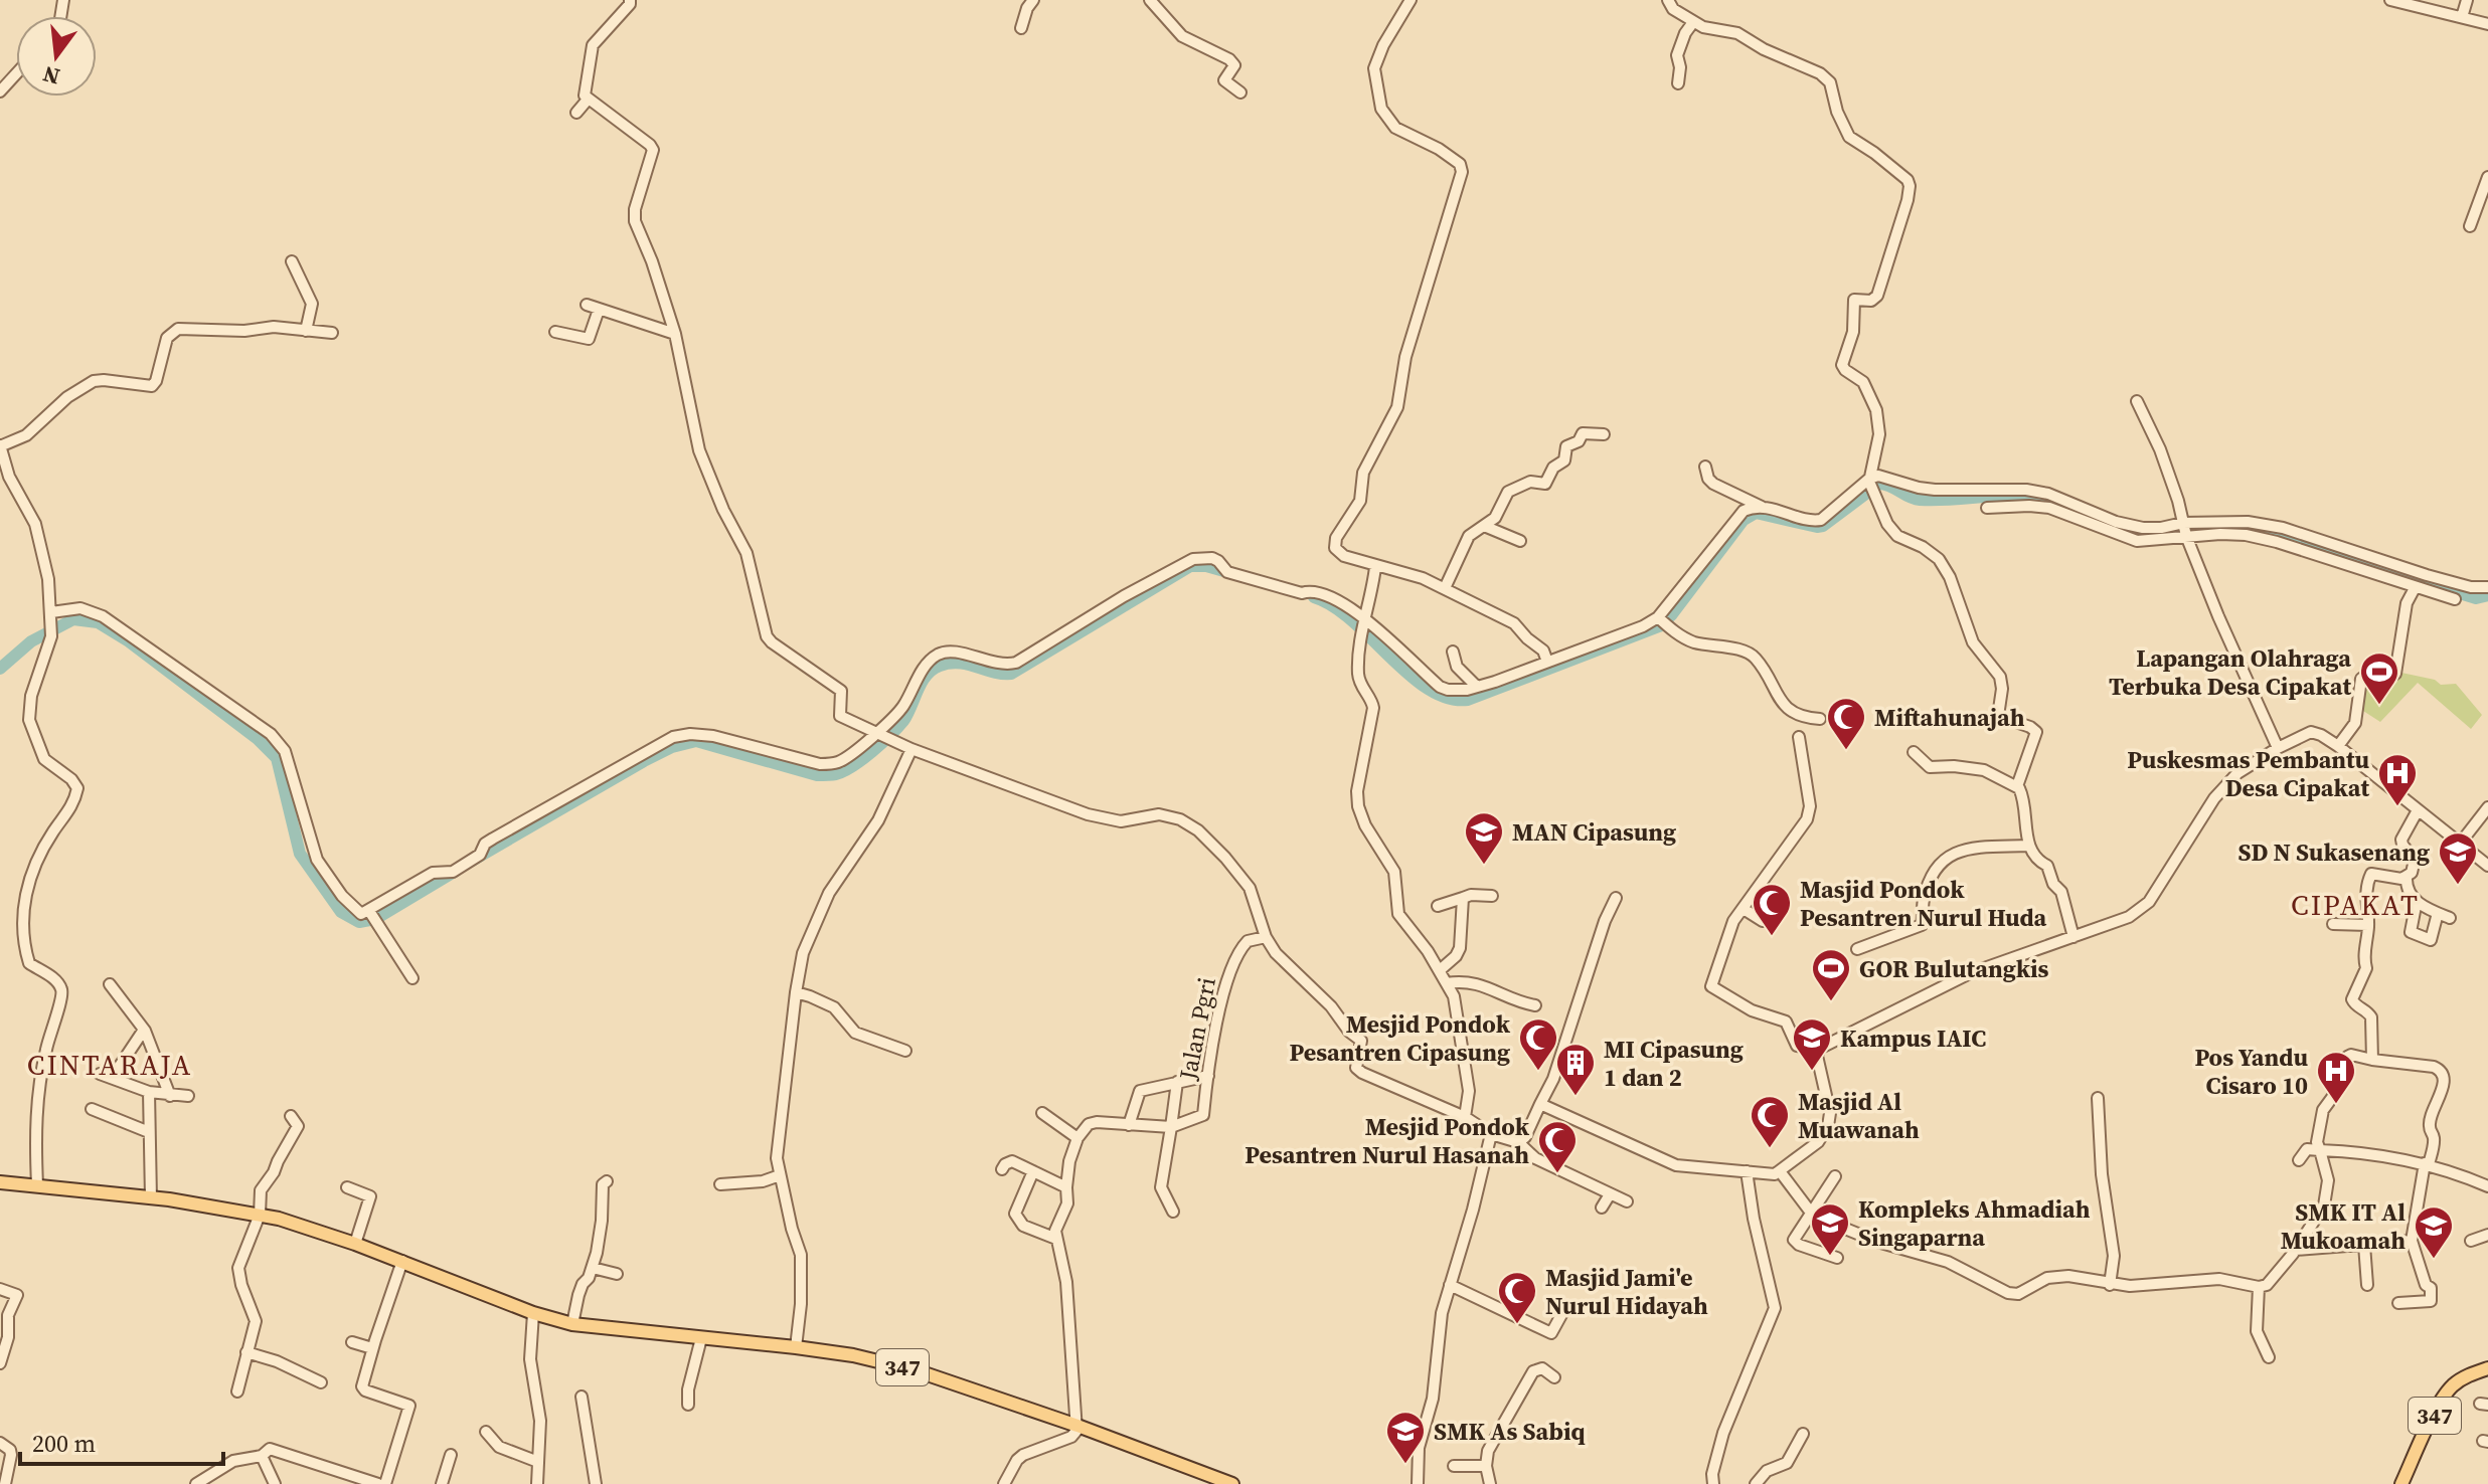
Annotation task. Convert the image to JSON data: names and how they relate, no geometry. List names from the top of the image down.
{
  "streets": {
    "main road": ["347"],
    "street": ["Jalan Pgri"]
  },
  "districts": ["CIPAKAT", "CINTARAJA"],
  "places": {
    "sports": ["Lapangan Olahraga Terbuka Desa Cipakat", "GOR Bulutangkis"],
    "mosque": [
      "Miftahunajah",
      "Masjid Pondok Pesantren Nurul Huda",
      "Mesjid Pondok Pesantren Cipasung",
      "Masjid Al Muawanah",
      "Mesjid Pondok Pesantren Nurul Hasanah",
      "Masjid Jami'e Nurul Hidayah"
    ],
    "hospital": ["Puskesmas Pembantu Desa Cipakat", "Pos Yandu Cisaro 10"],
    "school or university": [
      "MAN Cipasung",
      "SD N Sukasenang",
      "Kampus IAIC",
      "Kompleks Ahmadiah Singaparna",
      "SMK IT Al Mukoamah",
      "SMK As Sabiq"
    ],
    "building": ["MI Cipasung 1 dan 2"]
  },
  "scale_bar": "200 m",
  "north": "bottom"
}
